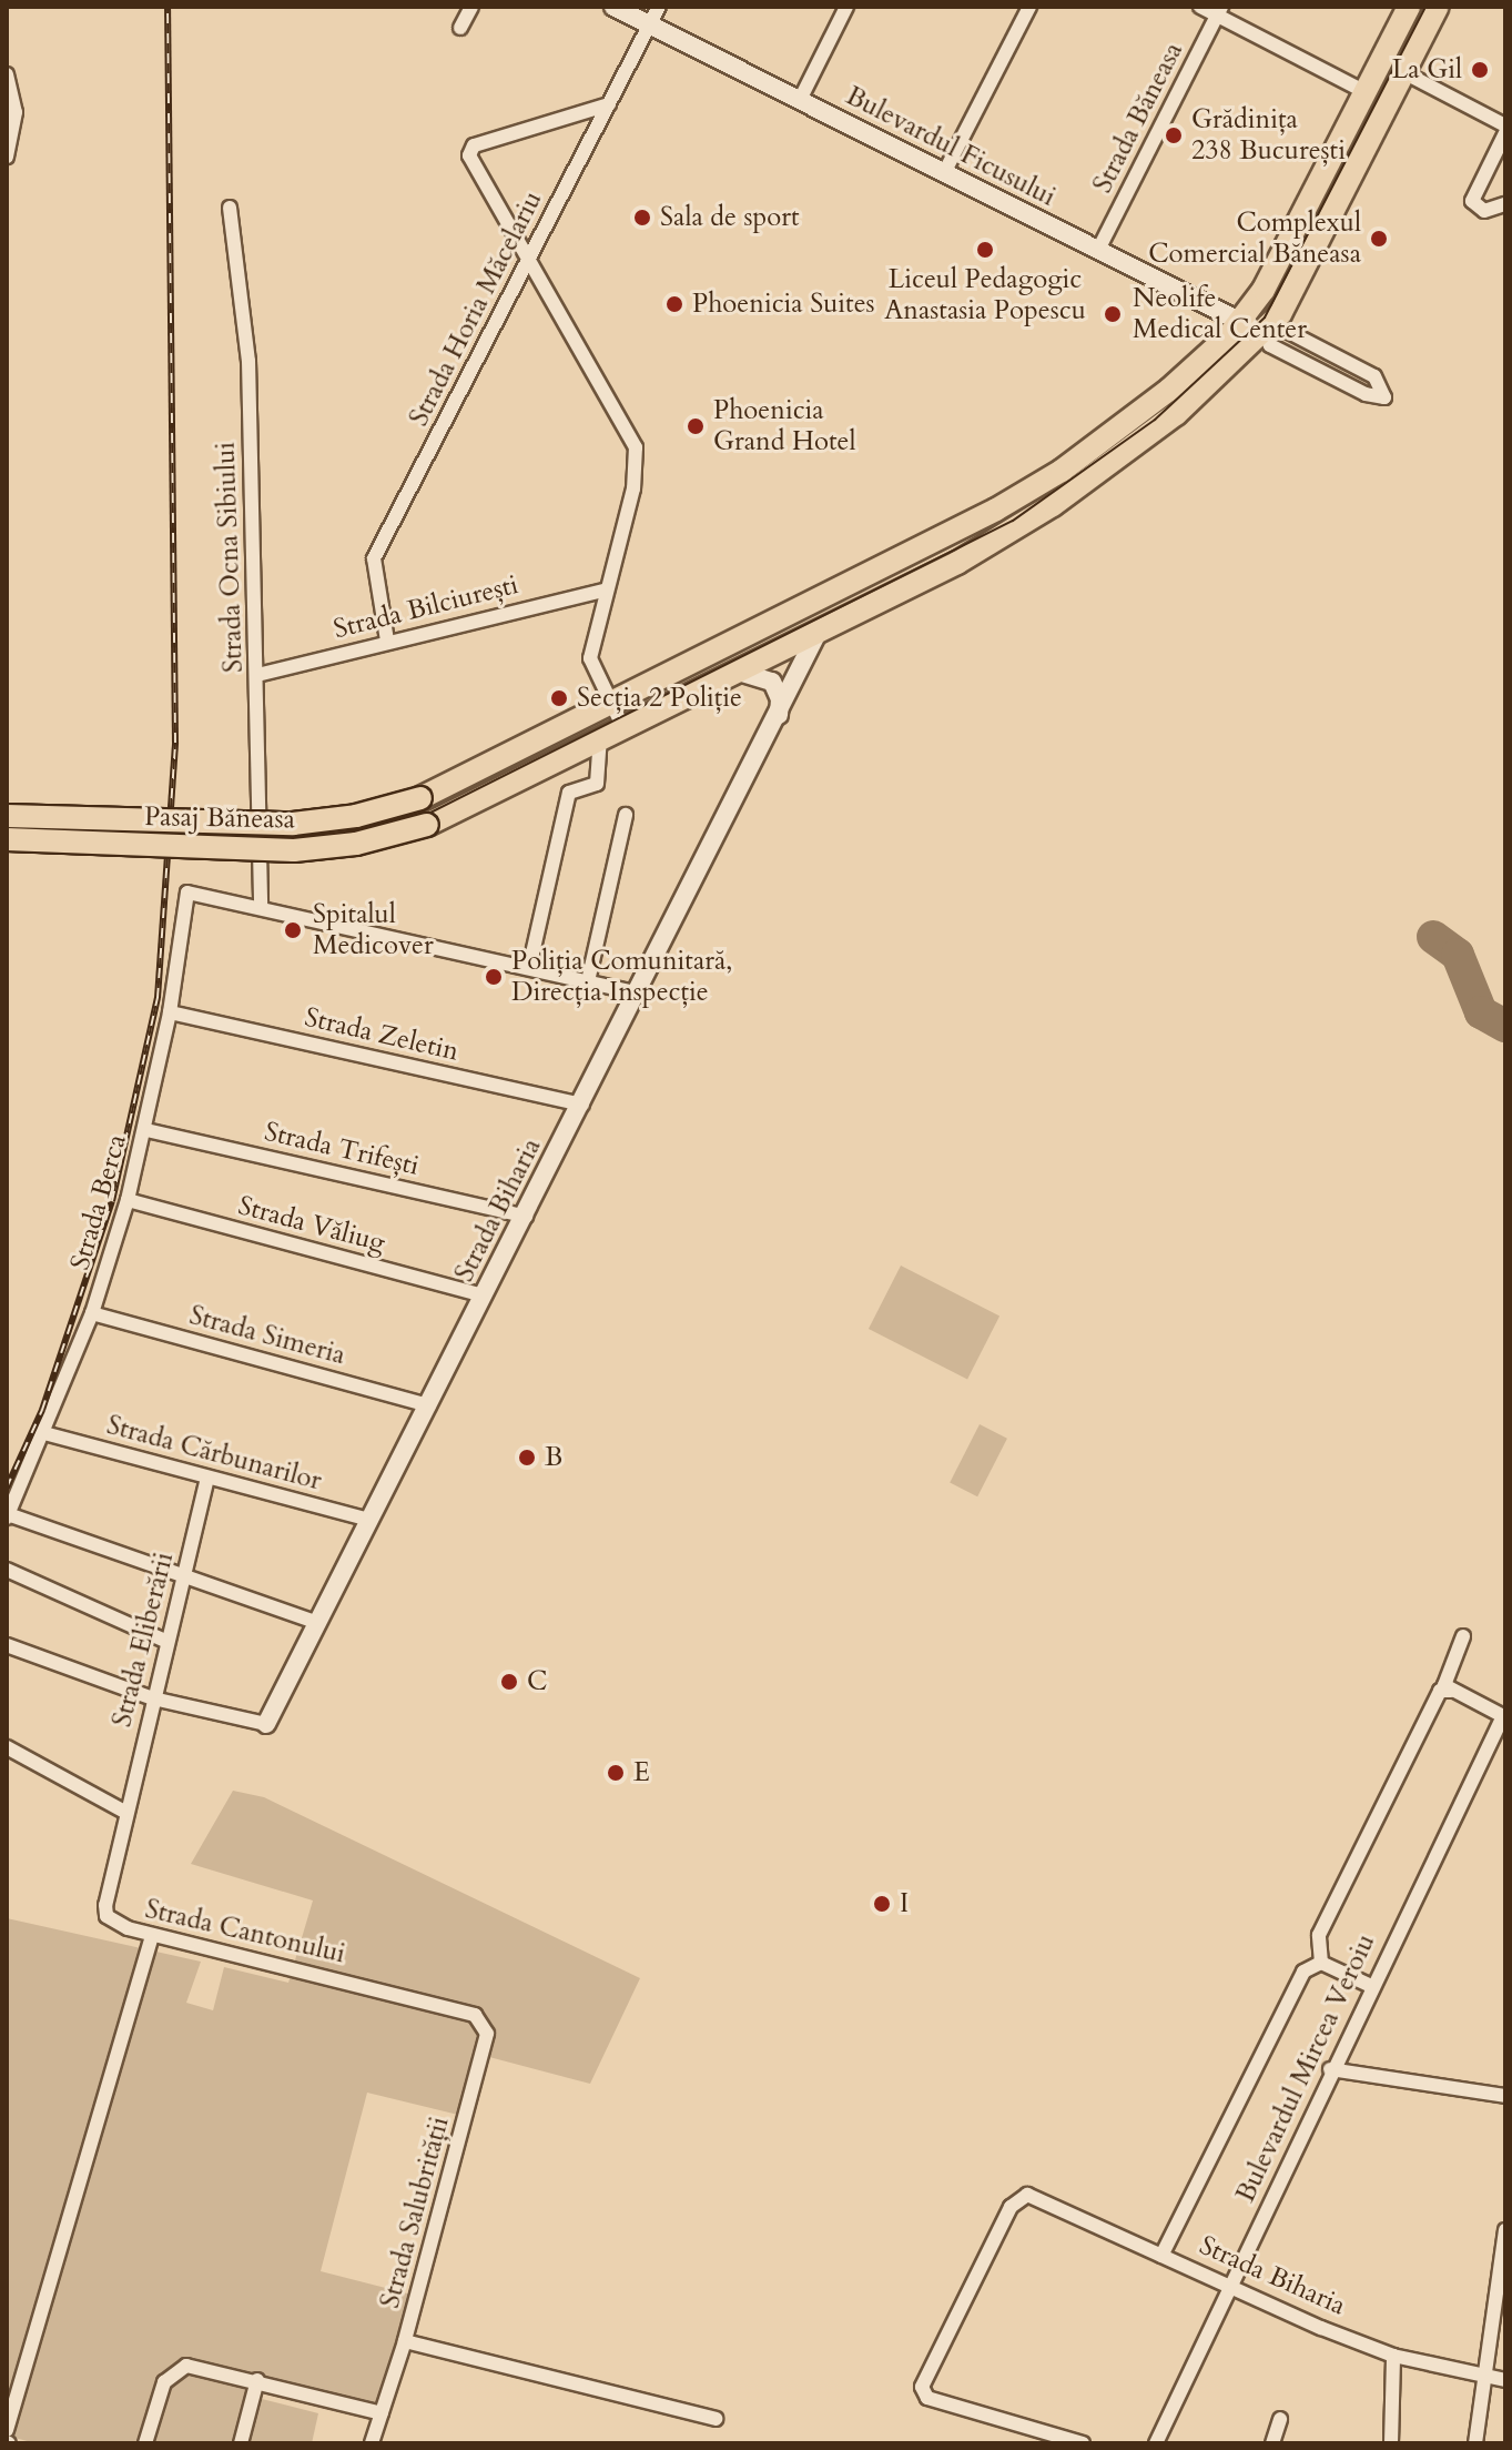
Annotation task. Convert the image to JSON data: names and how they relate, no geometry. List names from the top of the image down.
{
  "streets": {
    "main road": ["Pasaj Băneasa"],
    "street": [
      "Strada Băneasa",
      "Bulevardul Ficusului",
      "Strada Horia Măcelariu",
      "Strada Ocna Sibiului",
      "Strada Bilciurești",
      "Strada Zeletin",
      "Strada Trifești",
      "Strada Berca",
      "Strada Biharia",
      "Strada Văliug",
      "Strada Simeria",
      "Strada Cărbunarilor",
      "Strada Eliberării",
      "Strada Cantonului",
      "Bulevardul Mircea Veroiu",
      "Strada Salubrității"
    ]
  },
  "crossings": [
    ["Strada Băneasa", "Bulevardul Ficusului"],
    ["Bulevardul Ficusului", "Strada Horia Măcelariu"],
    ["Bulevardul Ficusului", "Pasaj Băneasa"],
    ["Strada Horia Măcelariu", "Strada Bilciurești"],
    ["Strada Ocna Sibiului", "Strada Bilciurești"],
    ["Strada Ocna Sibiului", "Strada Berca"],
    ["Pasaj Băneasa", "Strada Biharia"],
    ["Strada Zeletin", "Strada Berca"],
    ["Strada Zeletin", "Strada Biharia"],
    ["Strada Trifești", "Strada Berca"],
    ["Strada Trifești", "Strada Biharia"],
    ["Strada Berca", "Strada Văliug"],
    ["Strada Berca", "Strada Simeria"],
    ["Strada Berca", "Strada Cărbunarilor"],
    ["Strada Biharia", "Strada Văliug"],
    ["Strada Biharia", "Strada Simeria"],
    ["Strada Biharia", "Strada Cărbunarilor"],
    ["Strada Biharia", "Bulevardul Mircea Veroiu"],
    ["Strada Cărbunarilor", "Strada Eliberării"],
    ["Strada Eliberării", "Strada Cantonului"],
    ["Strada Cantonului", "Strada Salubrității"]
  ],
  "places": [
    "La Gil",
    "Grădinița 238 București",
    "Sala de sport",
    "Complexul Comercial Băneasa",
    "Liceul Pedagogic Anastasia Popescu",
    "Phoenicia Suites",
    "Neolife Medical Center",
    "Phoenicia Grand Hotel",
    "Secția 2 Poliție",
    "Spitalul Medicover",
    "Poliția Comunitară, Direcția Inspecție",
    "B",
    "C",
    "E",
    "I"
  ]
}
